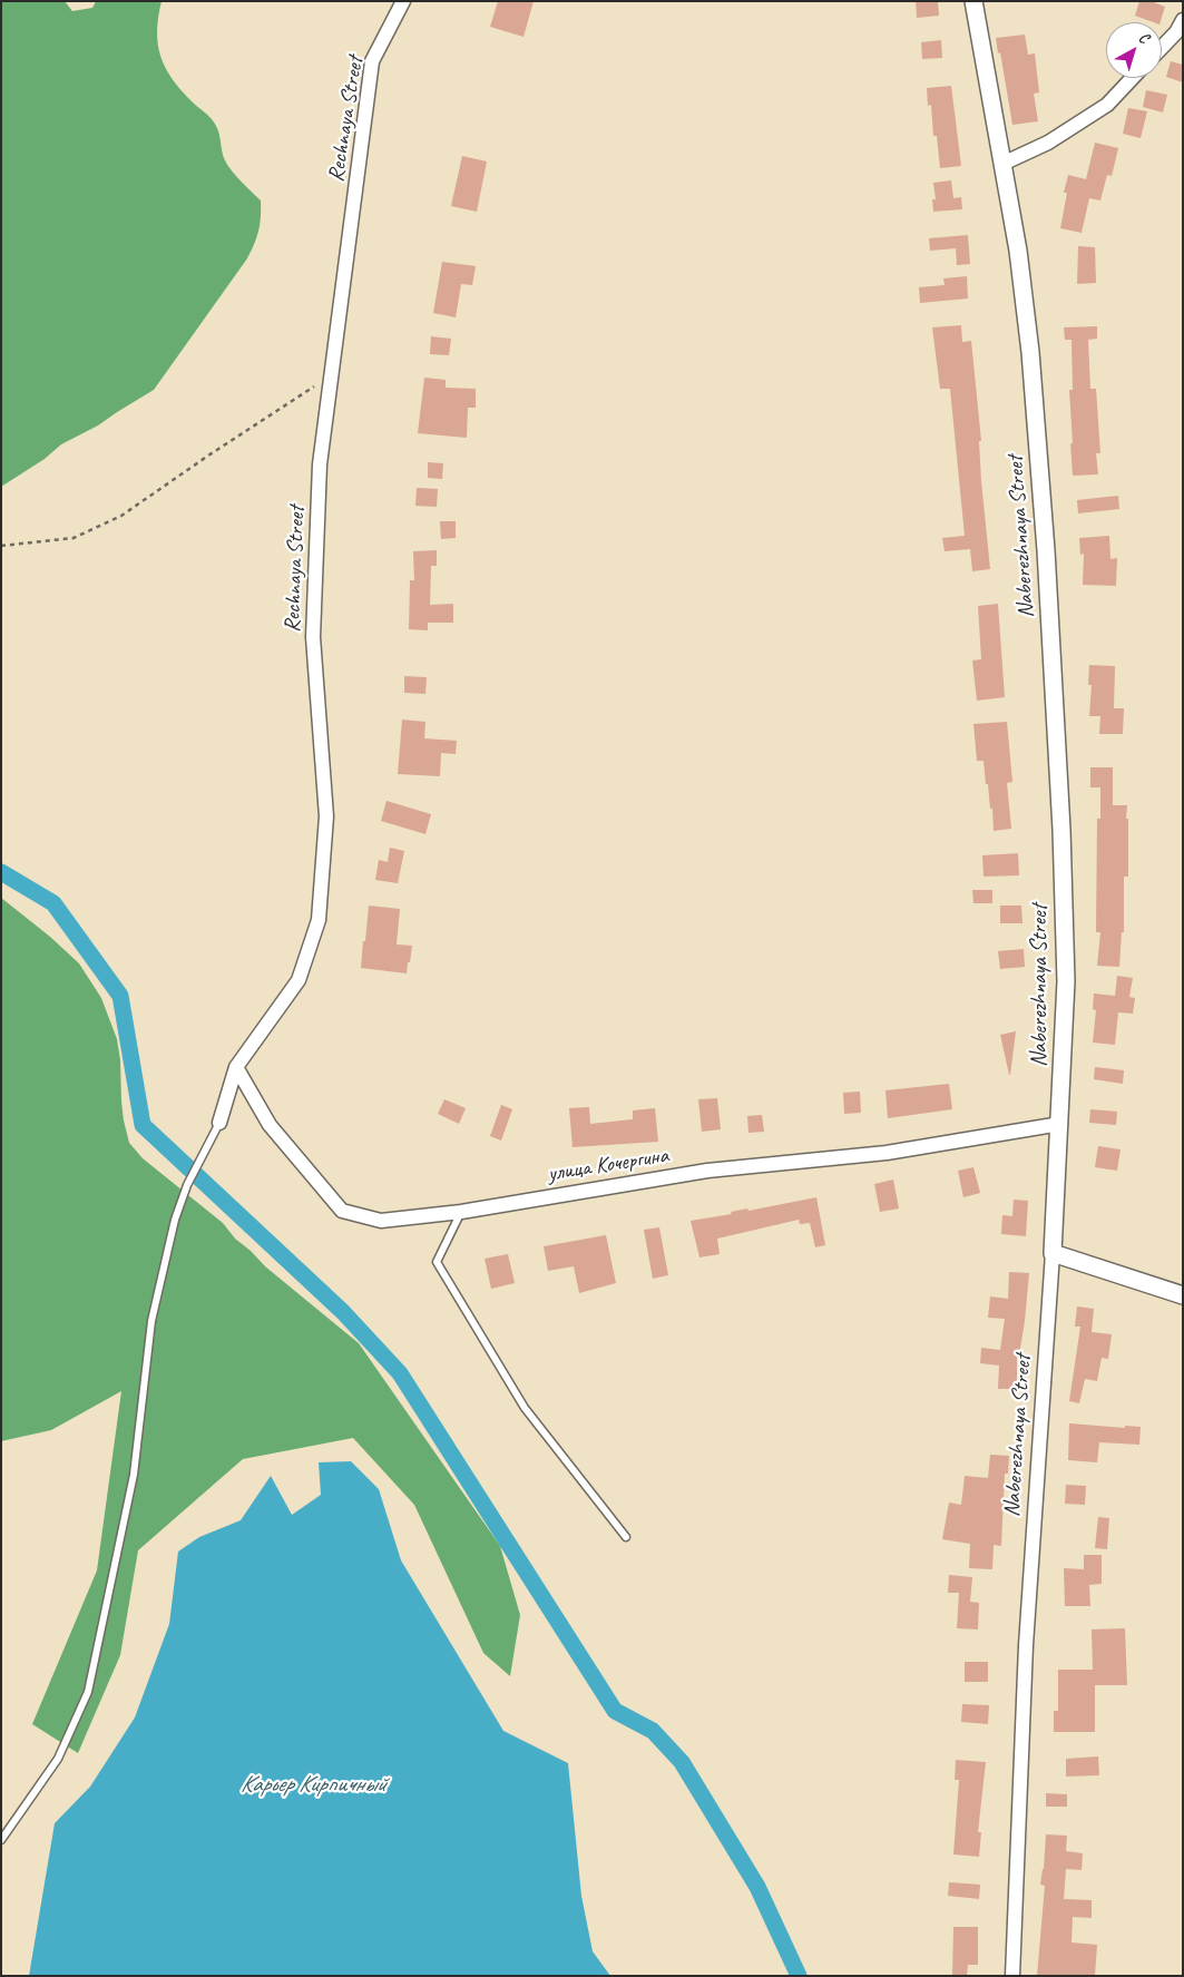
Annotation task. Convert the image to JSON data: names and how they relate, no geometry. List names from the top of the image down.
{
  "streets": {
    "street": ["Rechnaya Street", "Naberezhnaya Street", "улица Кочергина"]
  },
  "crossings": [
    ["Rechnaya Street", "улица Кочергина"],
    ["Naberezhnaya Street", "улица Кочергина"]
  ],
  "water": ["Карьер Кирпичный"],
  "north": "top right"
}
